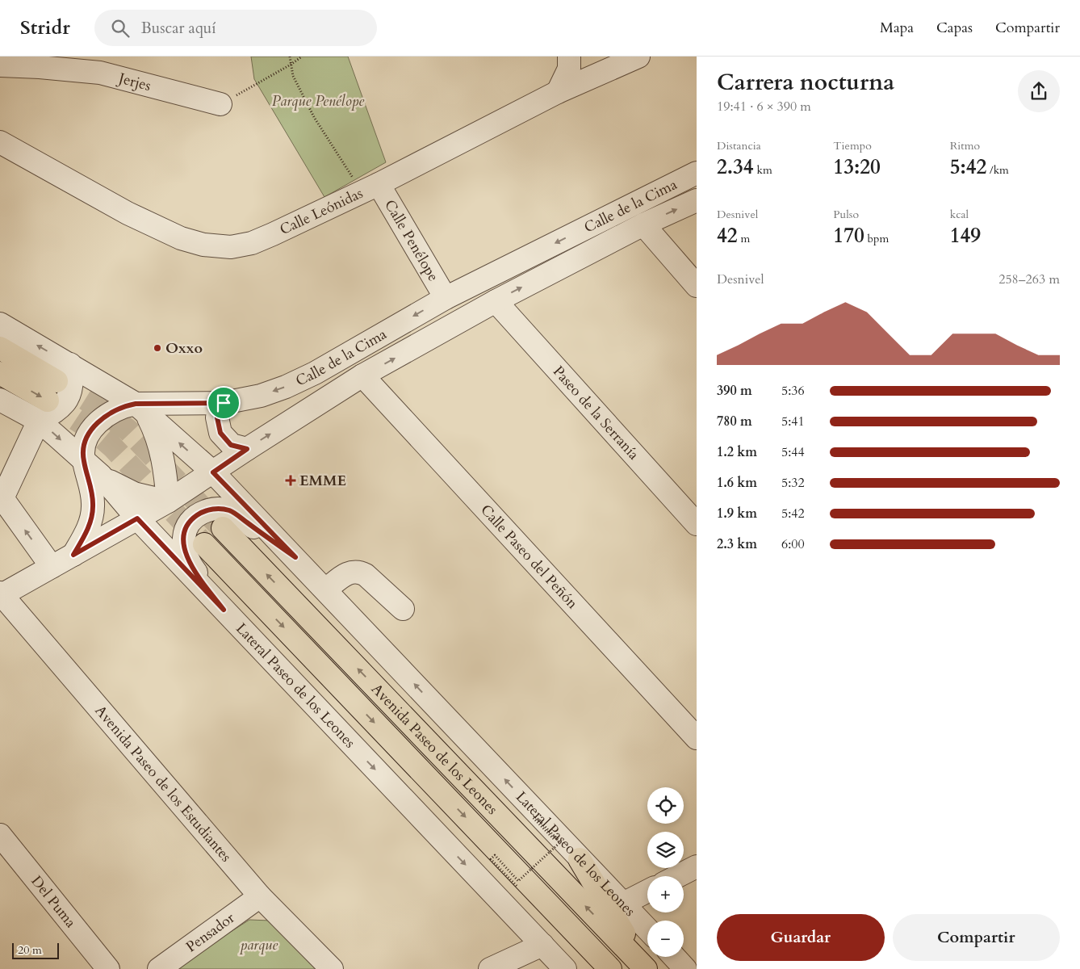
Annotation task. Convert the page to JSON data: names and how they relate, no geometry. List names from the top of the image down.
{
  "streets": {
    "main road": ["Avenida Paseo de los Leones"],
    "street": [
      "Jerjes",
      "Calle de la Cima",
      "Calle Leónidas",
      "Calle Penélope",
      "Paseo de la Serranía",
      "Calle Paseo del Peñón",
      "Lateral Paseo de los Leones",
      "Avenida Paseo de los Estudiantes",
      "Del Puma",
      "Pensador"
    ]
  },
  "crossings": [
    ["Calle de la Cima", "Calle Penélope"],
    ["Calle de la Cima", "Paseo de la Serranía"],
    ["Calle de la Cima", "Calle Paseo del Peñón"],
    ["Calle de la Cima", "Lateral Paseo de los Leones"],
    ["Calle de la Cima", "Avenida Paseo de los Estudiantes"],
    ["Calle Leónidas", "Calle Penélope"],
    ["Avenida Paseo de los Estudiantes", "Pensador"]
  ],
  "parks": ["Parque Penélope", "parque"],
  "places": {
    "other": ["Oxxo"],
    "health": ["EMME"]
  },
  "scale_bar": "20 m",
  "page": {
    "header": "Stridr",
    "search": "Buscar aquí",
    "nav": ["Mapa", "Capas", "Compartir"],
    "heading": ["Carrera nocturna", "19:41 · 6 × 390 m"],
    "stats": [
      ["Distancia", "2.34 km"],
      ["Tiempo", "13:20"],
      ["Ritmo", "5:42 /km"],
      ["Desnivel", "42 m"],
      ["Pulso", "170 bpm"],
      ["kcal", "149"]
    ],
    "chart": ["Desnivel", "258–263 m"],
    "list": [
      {
        "name": "390 m",
        "note": "5:36"
      },
      {
        "name": "780 m",
        "note": "5:41"
      },
      {
        "name": "1.2 km",
        "note": "5:44"
      },
      {
        "name": "1.6 km",
        "note": "5:32"
      },
      {
        "name": "1.9 km",
        "note": "5:42"
      },
      {
        "name": "2.3 km",
        "note": "6:00"
      }
    ],
    "map_buttons": ["+", "−"],
    "buttons": ["Guardar", "Compartir"],
    "scale": "20 m"
  }
}
